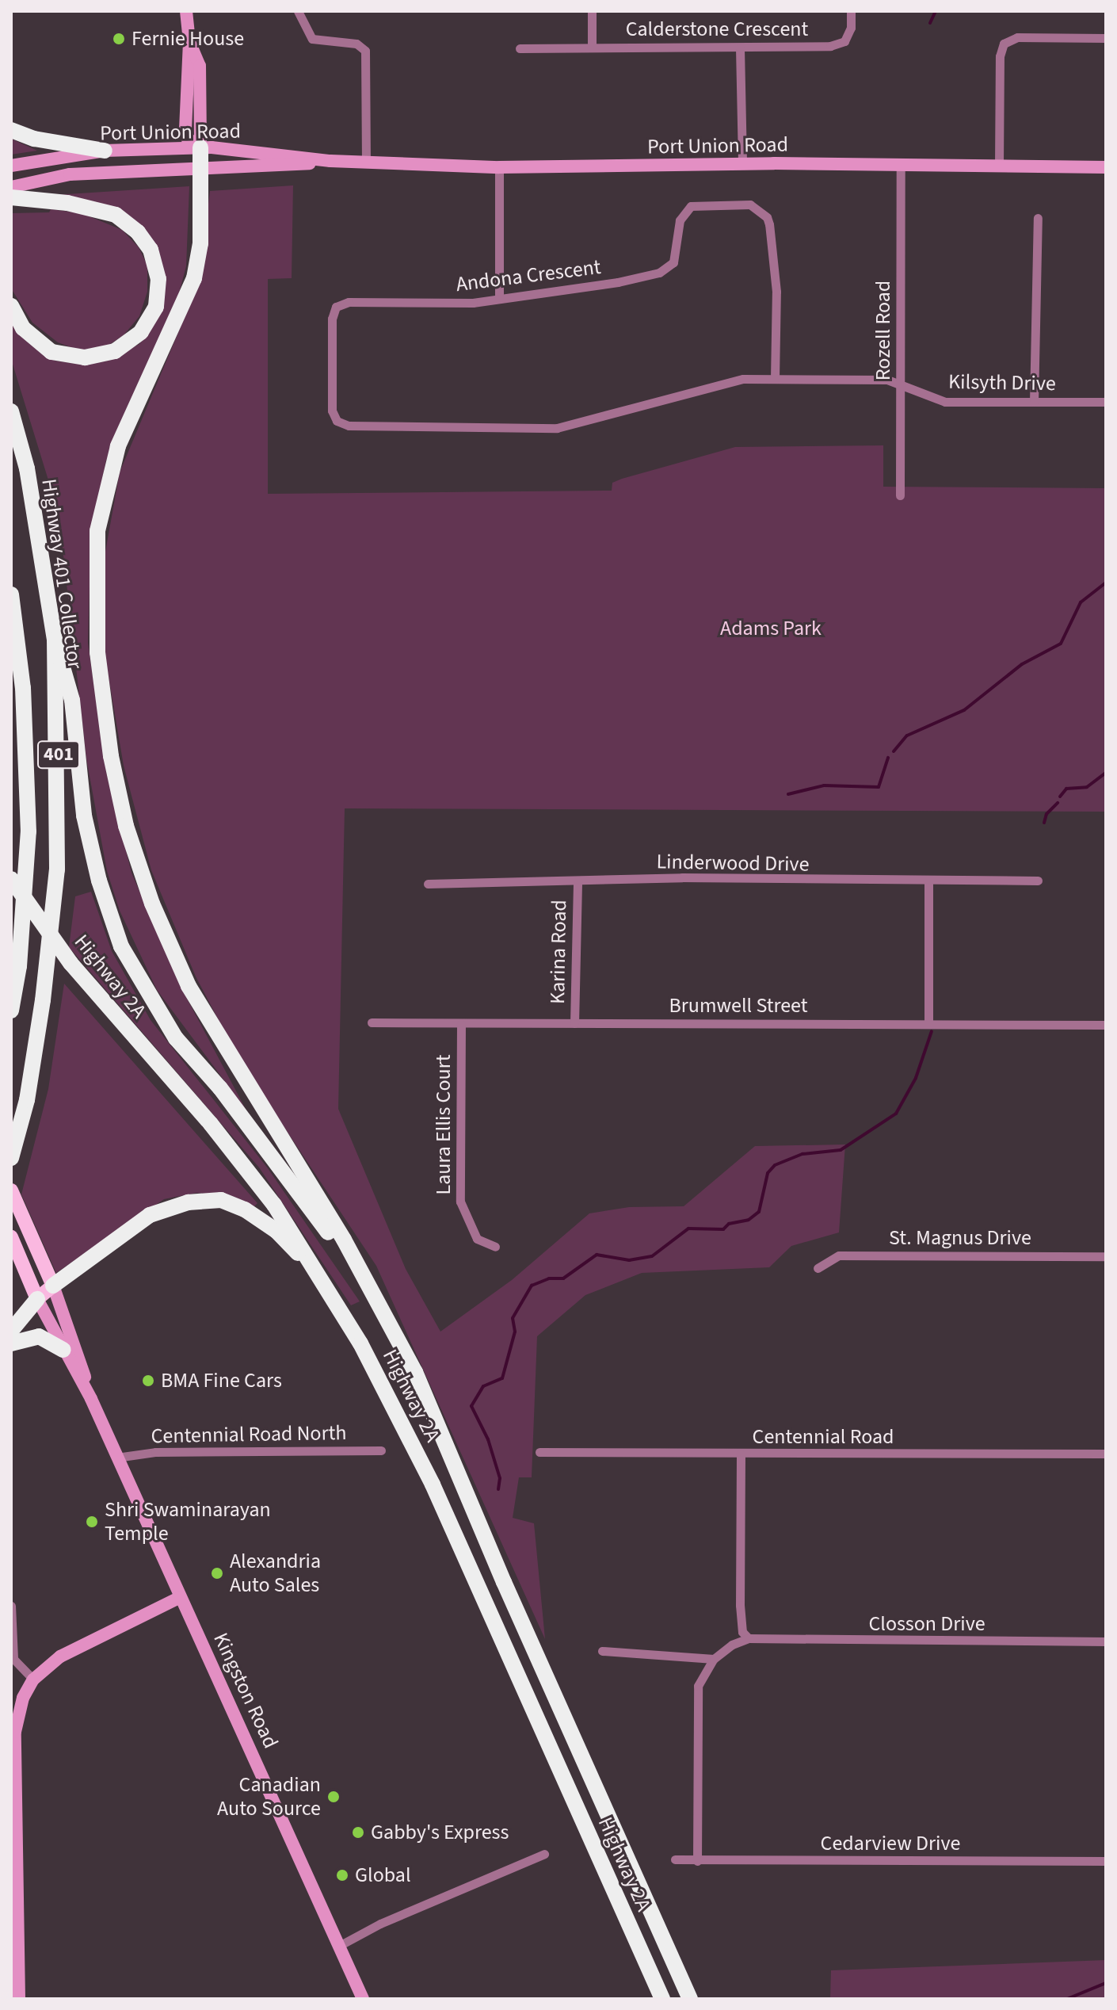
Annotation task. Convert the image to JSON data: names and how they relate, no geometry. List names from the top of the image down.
{
  "streets": {
    "highway": ["Highway 401 Collector", "401", "Highway 2A"],
    "main road": ["Port Union Road", "Kingston Road"],
    "street": [
      "Calderstone Crescent",
      "Andona Crescent",
      "Rozell Road",
      "Kilsyth Drive",
      "Linderwood Drive",
      "Karina Road",
      "Brumwell Street",
      "Laura Ellis Court",
      "St. Magnus Drive",
      "Centennial Road North",
      "Centennial Road",
      "Closson Drive",
      "Cedarview Drive"
    ]
  },
  "crossings": [
    ["Port Union Road", "Rozell Road"],
    ["Andona Crescent", "Rozell Road"],
    ["Andona Crescent", "Kilsyth Drive"],
    ["Rozell Road", "Kilsyth Drive"],
    ["Linderwood Drive", "Karina Road"],
    ["Karina Road", "Brumwell Street"],
    ["Brumwell Street", "Laura Ellis Court"],
    ["Centennial Road North", "Kingston Road"]
  ],
  "parks": ["Adams Park"],
  "places": [
    "Fernie House",
    "BMA Fine Cars",
    "Shri Swaminarayan Temple",
    "Alexandria Auto Sales",
    "Canadian Auto Source",
    "Gabby's Express",
    "Global"
  ]
}
